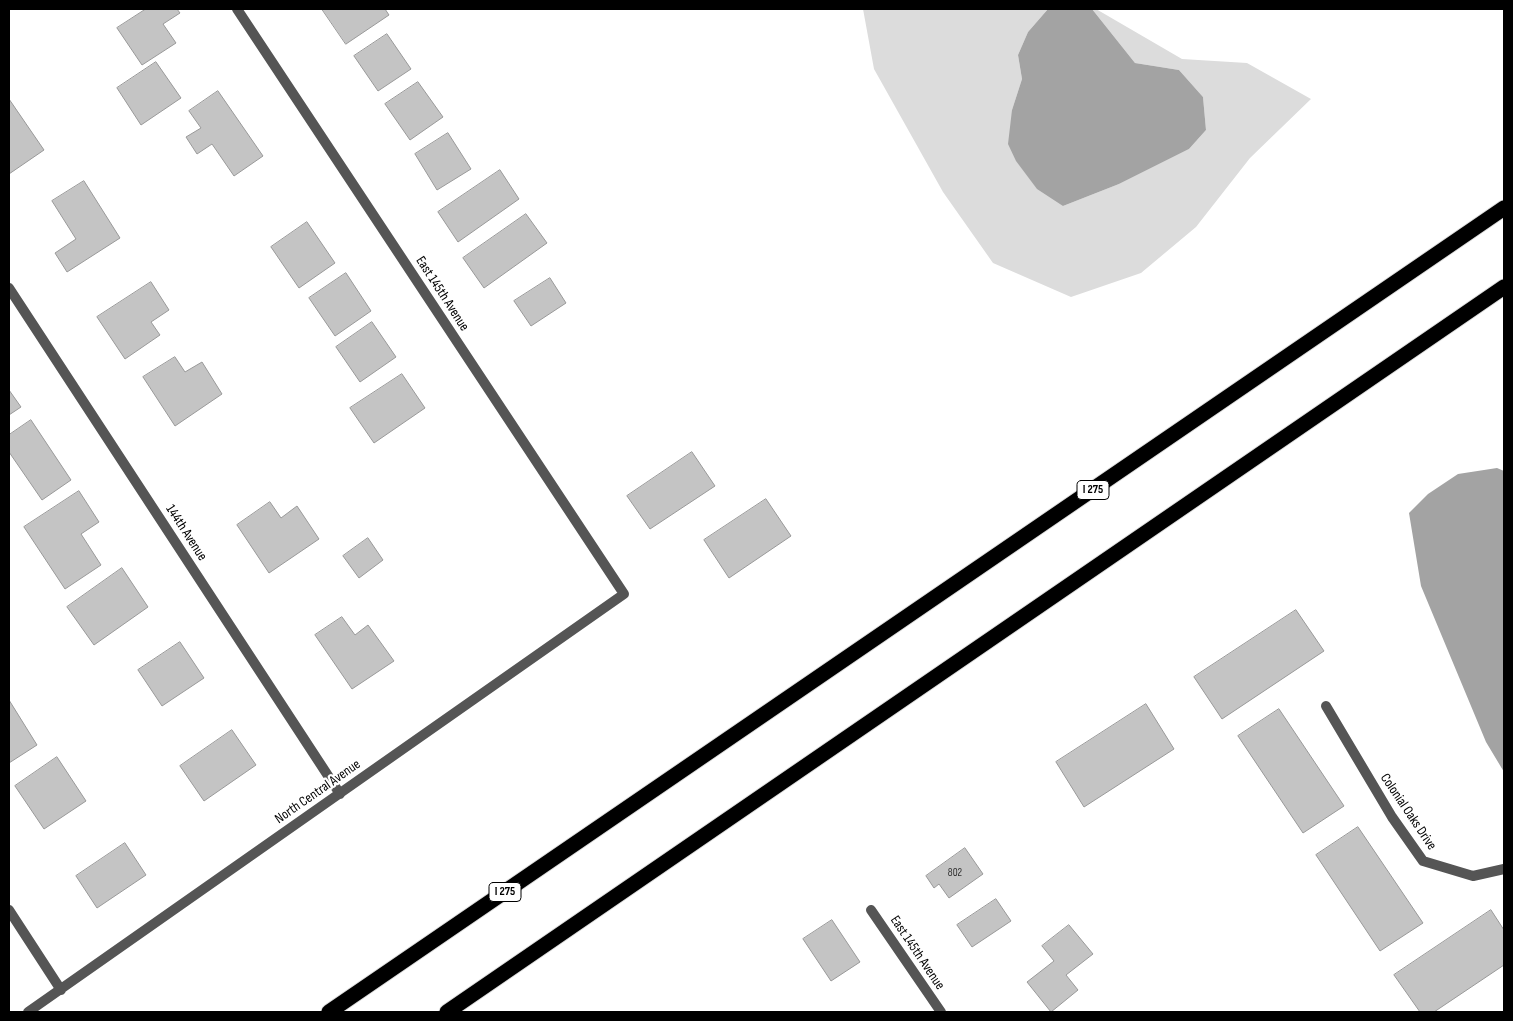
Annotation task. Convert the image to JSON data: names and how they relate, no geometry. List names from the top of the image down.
{
  "streets": {
    "highway": ["I 275"],
    "street": [
      "East 145th Avenue",
      "144th Avenue",
      "North Central Avenue",
      "Colonial Oaks Drive"
    ]
  },
  "crossings": [
    ["East 145th Avenue", "North Central Avenue"],
    ["144th Avenue", "North Central Avenue"]
  ],
  "house_numbers": ["802"]
}
